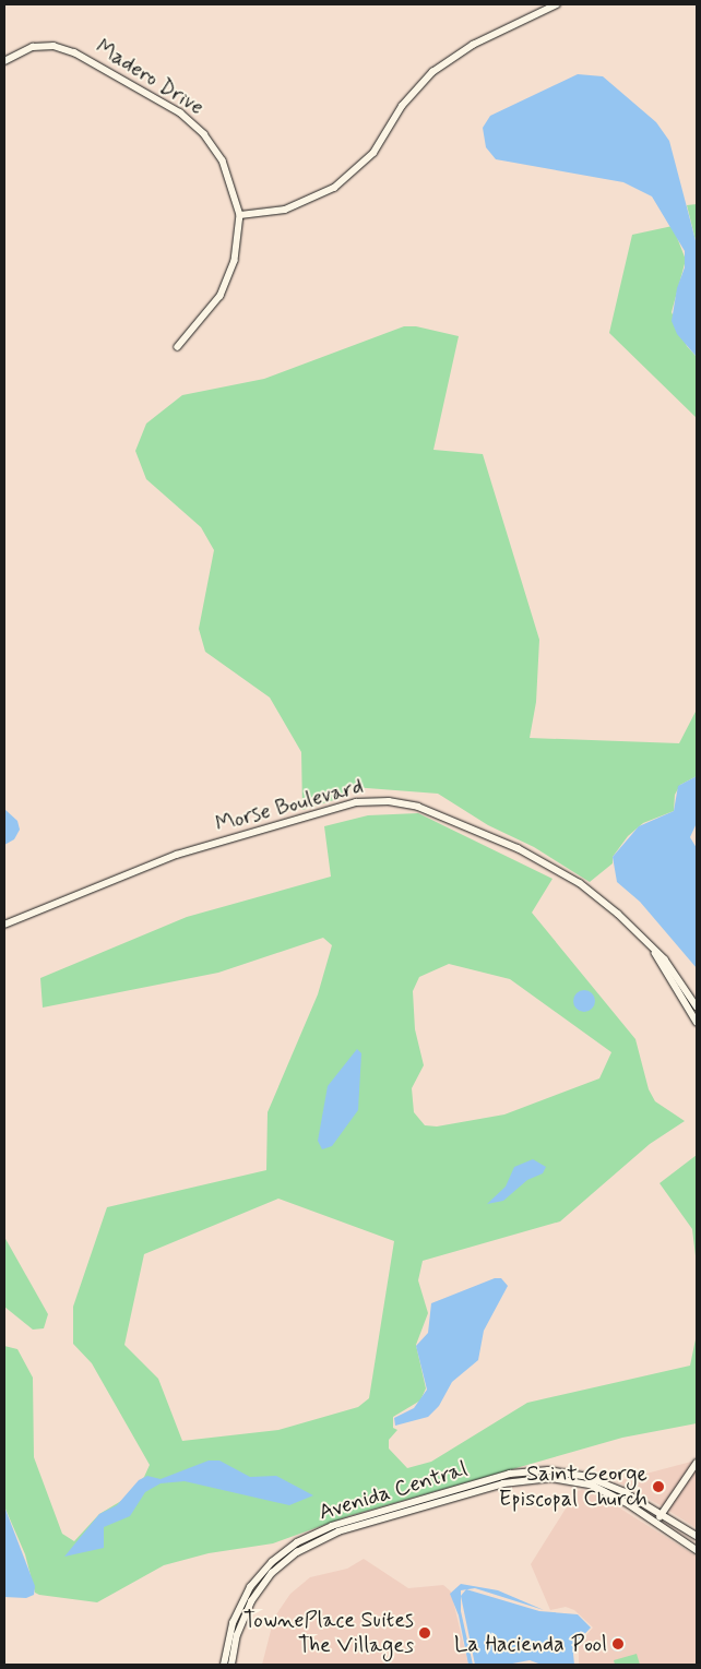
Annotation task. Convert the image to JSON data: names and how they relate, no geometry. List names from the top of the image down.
{
  "streets": {
    "street": ["Madero Drive", "Morse Boulevard", "Avenida Central"]
  },
  "places": ["Saint George Episcopal Church", "TownePlace Suites The Villages", "La Hacienda Pool"]
}
